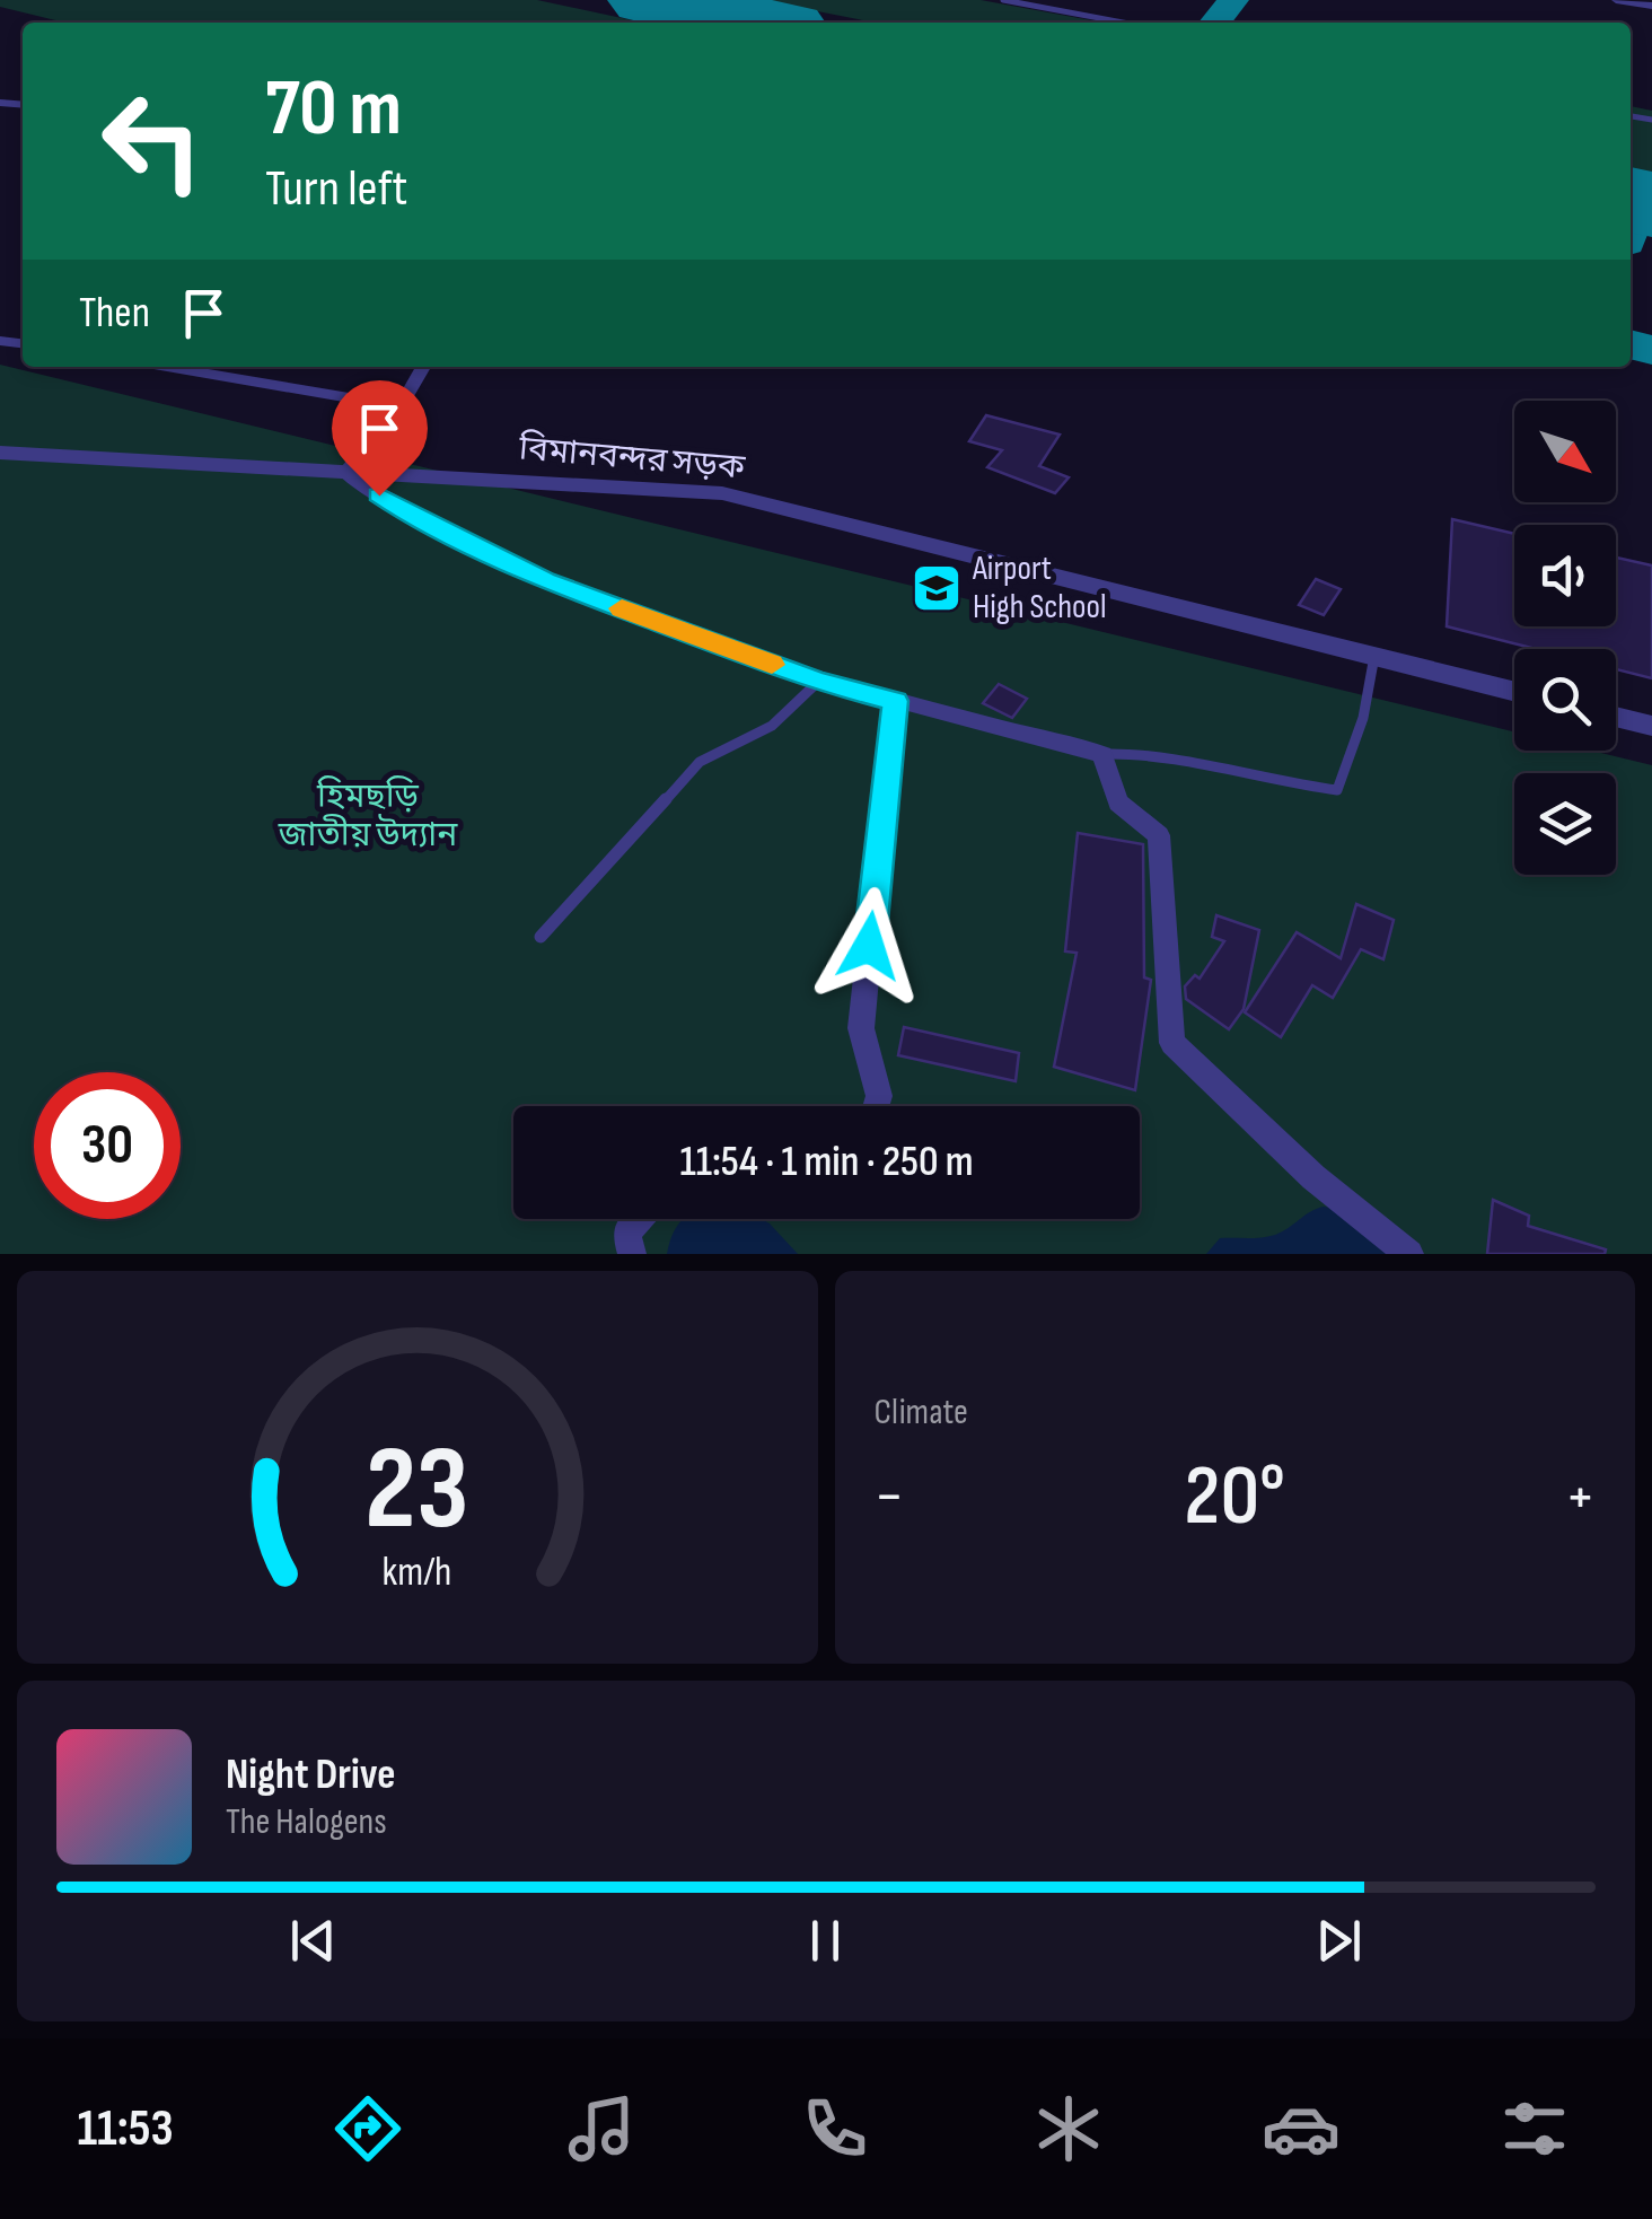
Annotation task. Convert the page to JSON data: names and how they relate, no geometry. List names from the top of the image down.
{
  "streets": {
    "street": ["বিমানবন্দর সড়ক"]
  },
  "parks": ["হিমছড়ি জাতীয় উদ্যান"],
  "places": {
    "school or university": ["Airport High School"]
  },
  "north": "bottom right",
  "page": {
    "turn": ["70 m", "Turn left"],
    "then": "Then",
    "limit": "30",
    "trip": "11:54 · 1 min · 250 m",
    "tile": "Climate",
    "heat": ["−", "20°", "+"],
    "song": ["Night Drive", "The Halogens"],
    "tabs": "11:53",
    "gauge": ["23", "km/h"]
  }
}
